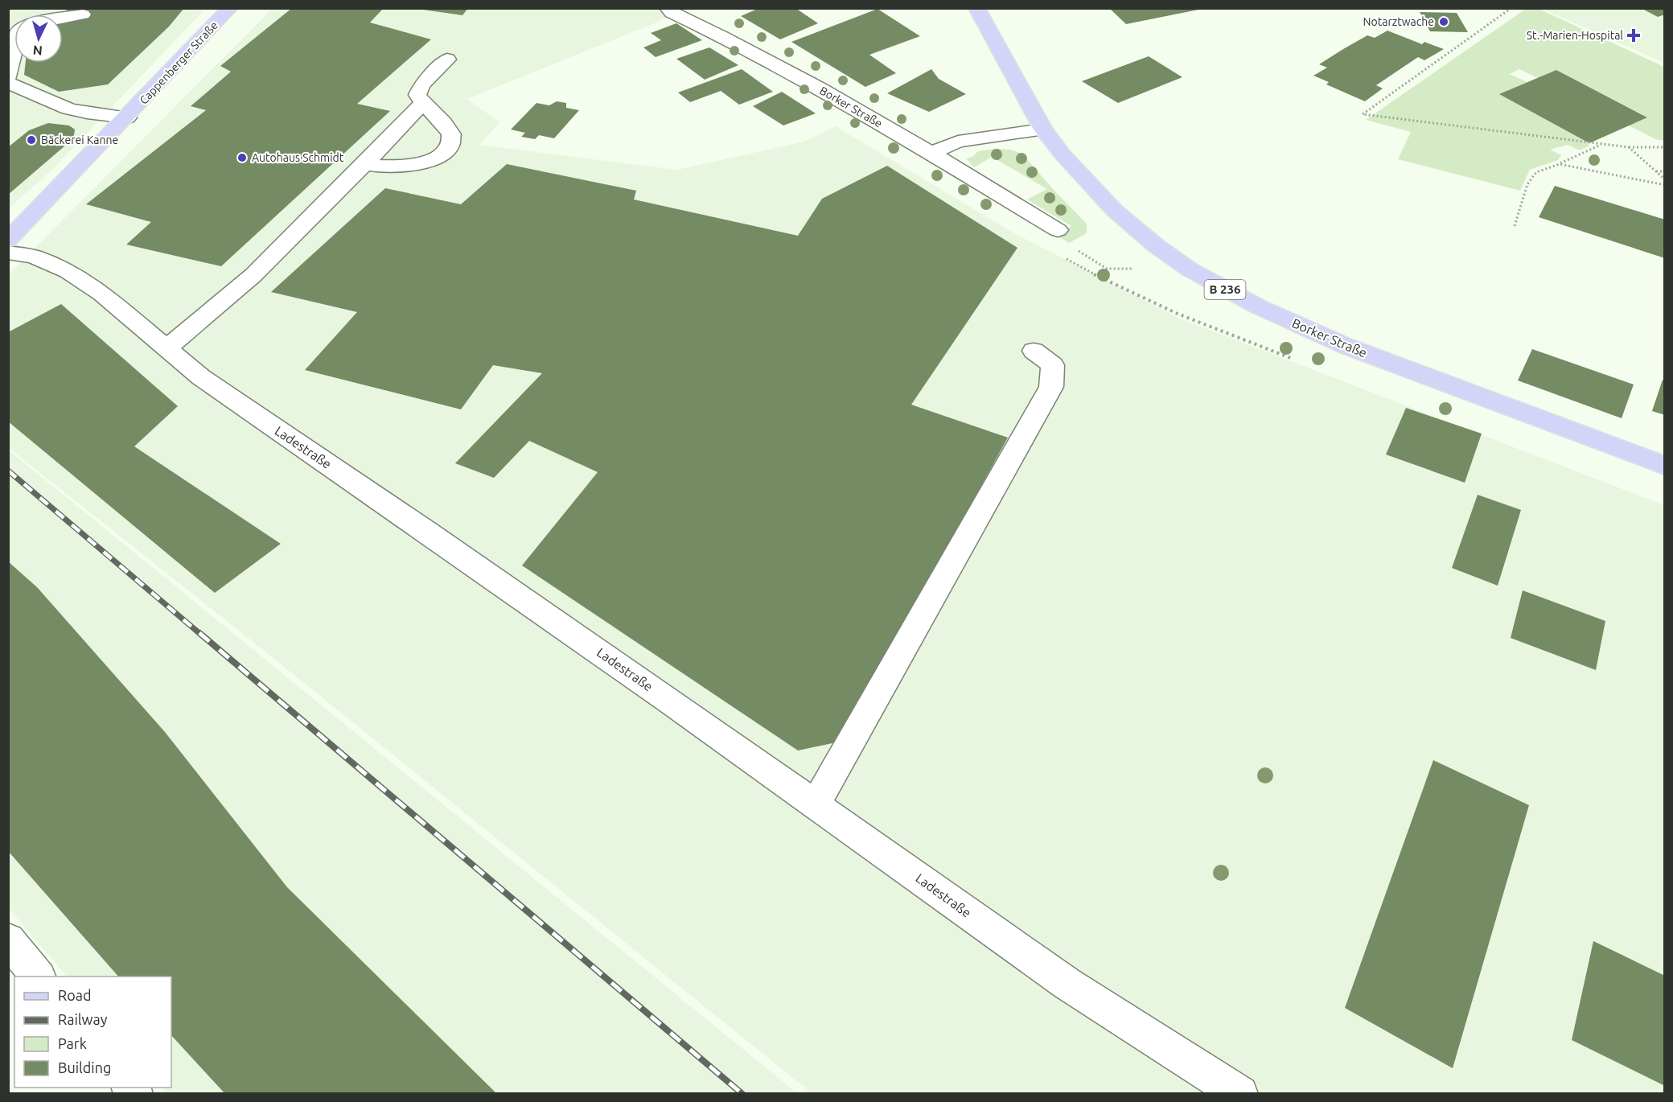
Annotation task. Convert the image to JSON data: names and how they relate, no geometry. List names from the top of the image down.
{
  "streets": {
    "main road": ["Cappenberger Straße", "Borker Straße", "B 236"],
    "street": ["Ladestraße"]
  },
  "places": {
    "other": ["Notarztwache", "Bäckerei Kanne", "Autohaus Schmidt"],
    "health": ["St.-Marien-Hospital"]
  },
  "legend": [
    "Road",
    "Railway",
    "Park",
    "Building"
  ],
  "north": "bottom"
}
